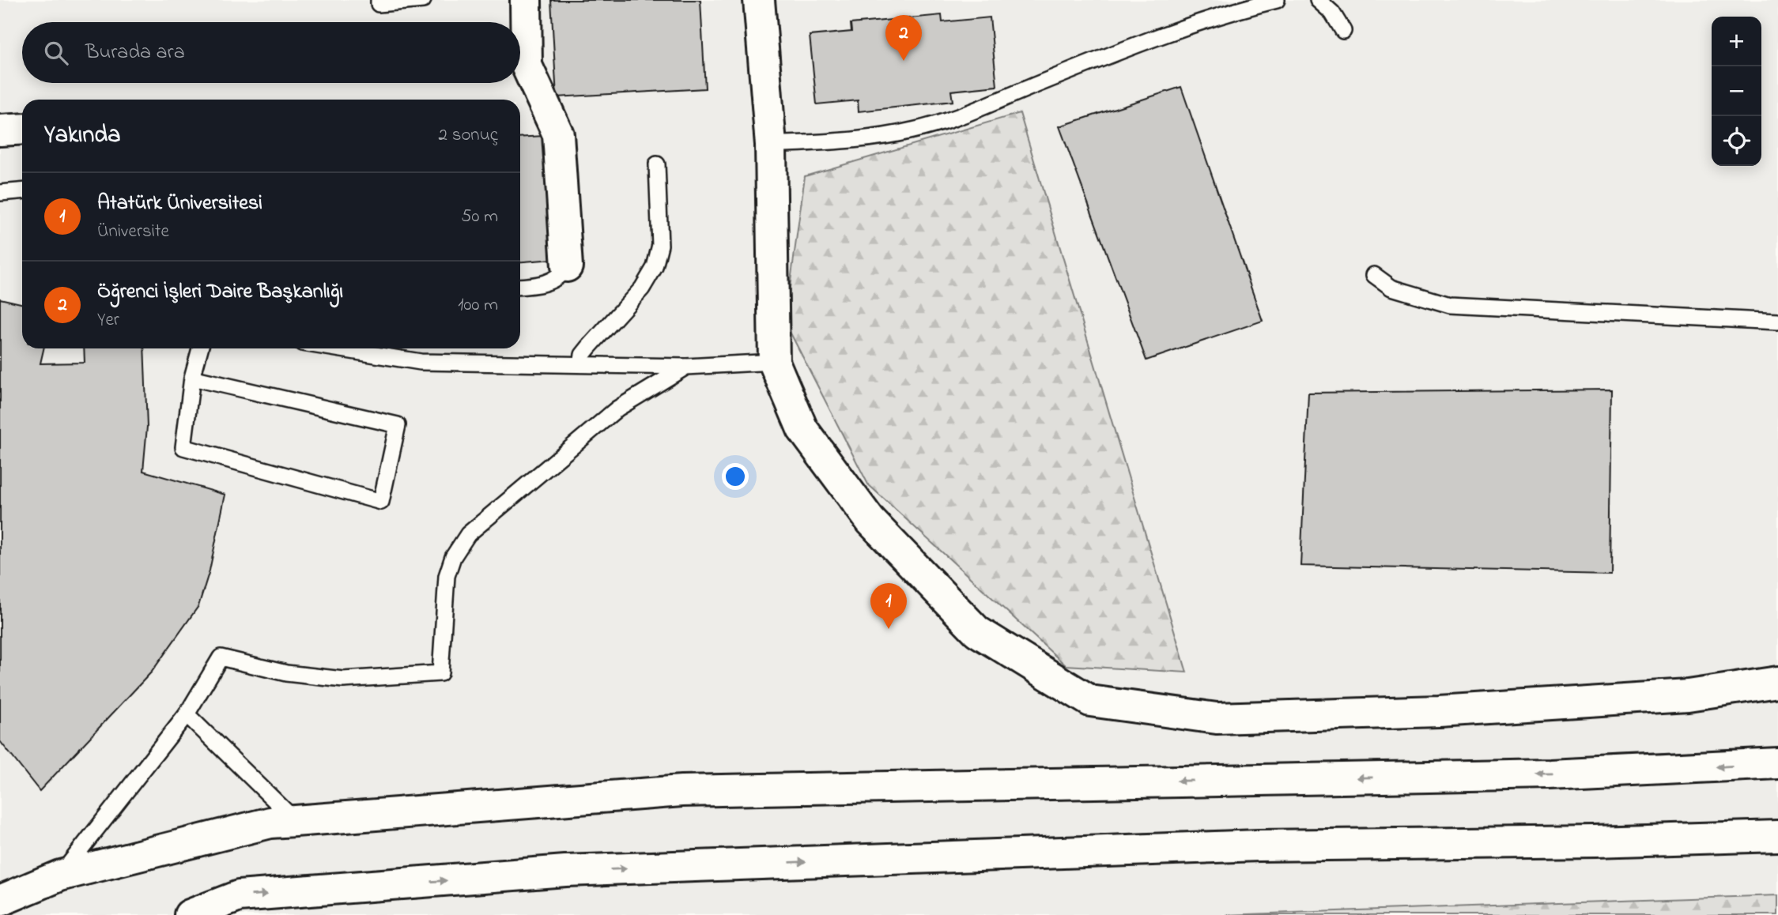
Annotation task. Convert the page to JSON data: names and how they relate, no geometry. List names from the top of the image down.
{
  "page": {
    "pins": ["2", "1"],
    "map_buttons": ["+", "−"],
    "search": "Burada ara",
    "heading": ["Yakında", "2 sonuç"],
    "list": [
      {
        "mark": "1",
        "name": "Atatürk Üniversitesi",
        "note": "Üniversite",
        "value": "50 m"
      },
      {
        "mark": "2",
        "name": "Öğrenci İşleri Daire Başkanlığı",
        "note": "Yer",
        "value": "100 m"
      }
    ]
  }
}
